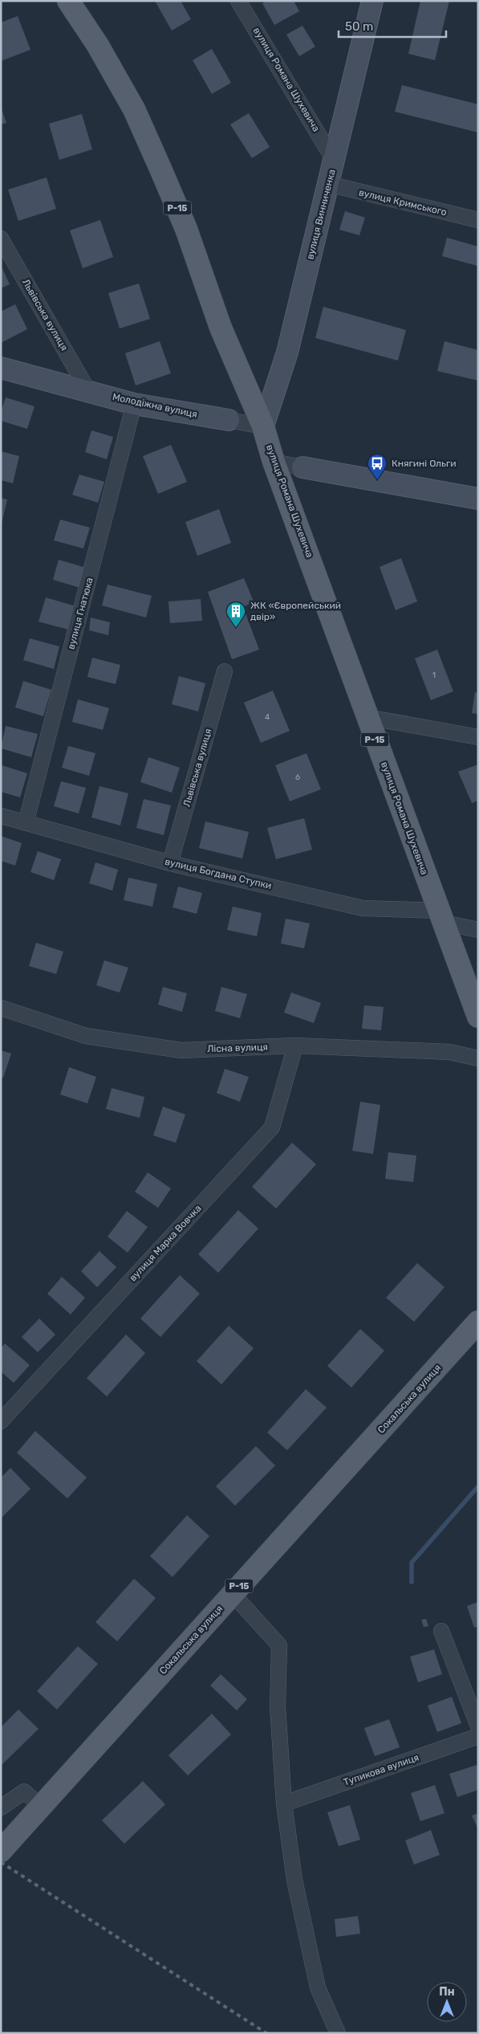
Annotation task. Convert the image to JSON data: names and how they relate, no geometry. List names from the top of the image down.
{
  "streets": {
    "main road": ["вулиця Романа Шухевича", "Р-15", "Сокальська вулиця"],
    "street": [
      "вулиця Кримського",
      "вулиця Винниченка",
      "Львівська вулиця",
      "Молодіжна вулиця",
      "вулиця Гнатюка",
      "вулиця Богдана Ступки",
      "Лісна вулиця",
      "вулиця Марка Вовчка",
      "Тупикова вулиця"
    ]
  },
  "crossings": [
    ["вулиця Романа Шухевича", "вулиця Винниченка"],
    ["вулиця Романа Шухевича", "Молодіжна вулиця"],
    ["вулиця Романа Шухевича", "вулиця Богдана Ступки"],
    ["вулиця Кримського", "вулиця Винниченка"],
    ["вулиця Винниченка", "Молодіжна вулиця"],
    ["Львівська вулиця", "Молодіжна вулиця"],
    ["Львівська вулиця", "вулиця Богдана Ступки"],
    ["Молодіжна вулиця", "вулиця Гнатюка"],
    ["вулиця Гнатюка", "вулиця Богдана Ступки"],
    ["Лісна вулиця", "вулиця Марка Вовчка"]
  ],
  "places": {
    "bus stop": ["Княгині Ольги"],
    "building": ["ЖК «Європейський двір»"]
  },
  "house_numbers": ["1", "4", "6"],
  "scale_bar": "50 m",
  "north": "top"
}
